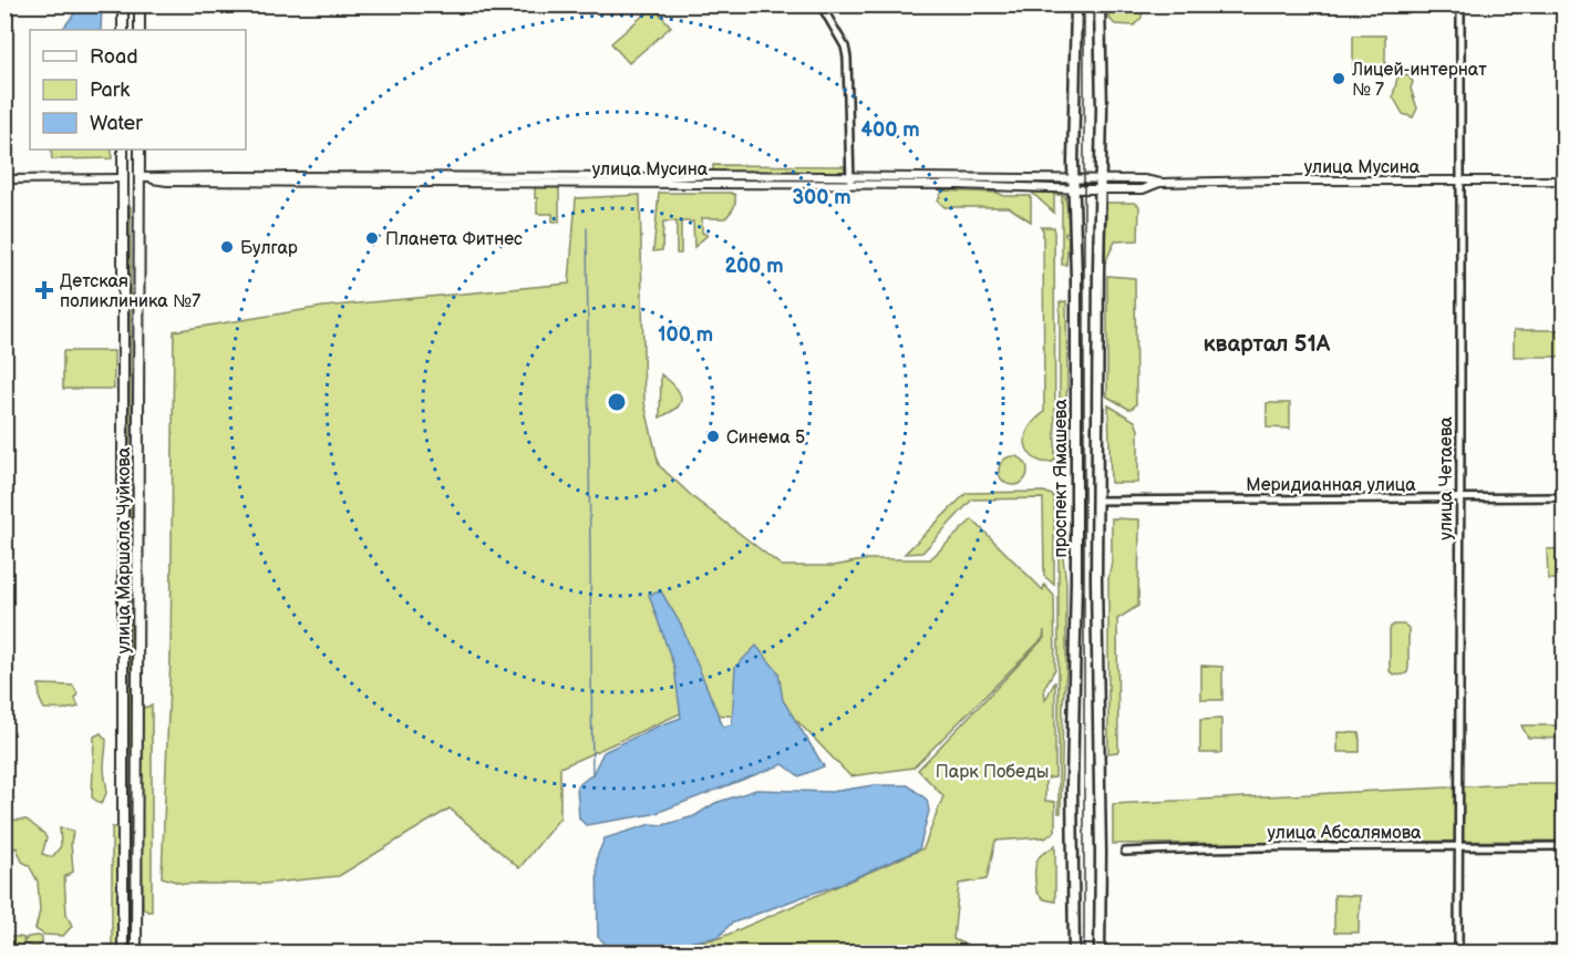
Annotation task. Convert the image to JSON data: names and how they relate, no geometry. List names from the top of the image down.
{
  "streets": {
    "main road": ["улица Мусина", "проспект Ямашева", "улица Маршала Чуйкова"],
    "street": ["улица Четаева", "Меридианная улица", "улица Абсалямова"]
  },
  "crossings": [
    ["улица Мусина", "проспект Ямашева"],
    ["улица Мусина", "улица Четаева"],
    ["улица Мусина", "улица Маршала Чуйкова"],
    ["проспект Ямашева", "Меридианная улица"],
    ["улица Четаева", "Меридианная улица"],
    ["улица Четаева", "улица Абсалямова"]
  ],
  "districts": ["квартал 51А"],
  "parks": ["Парк Победы"],
  "places": {
    "other": [
      "Лицей-интернат № 7",
      "Планета Фитнес",
      "Булгар",
      "Синема 5"
    ],
    "health": ["Детская поликлиника №7"]
  },
  "legend": ["Road", "Park", "Water"],
  "rings": [
    "400 m",
    "300 m",
    "200 m",
    "100 m"
  ]
}
